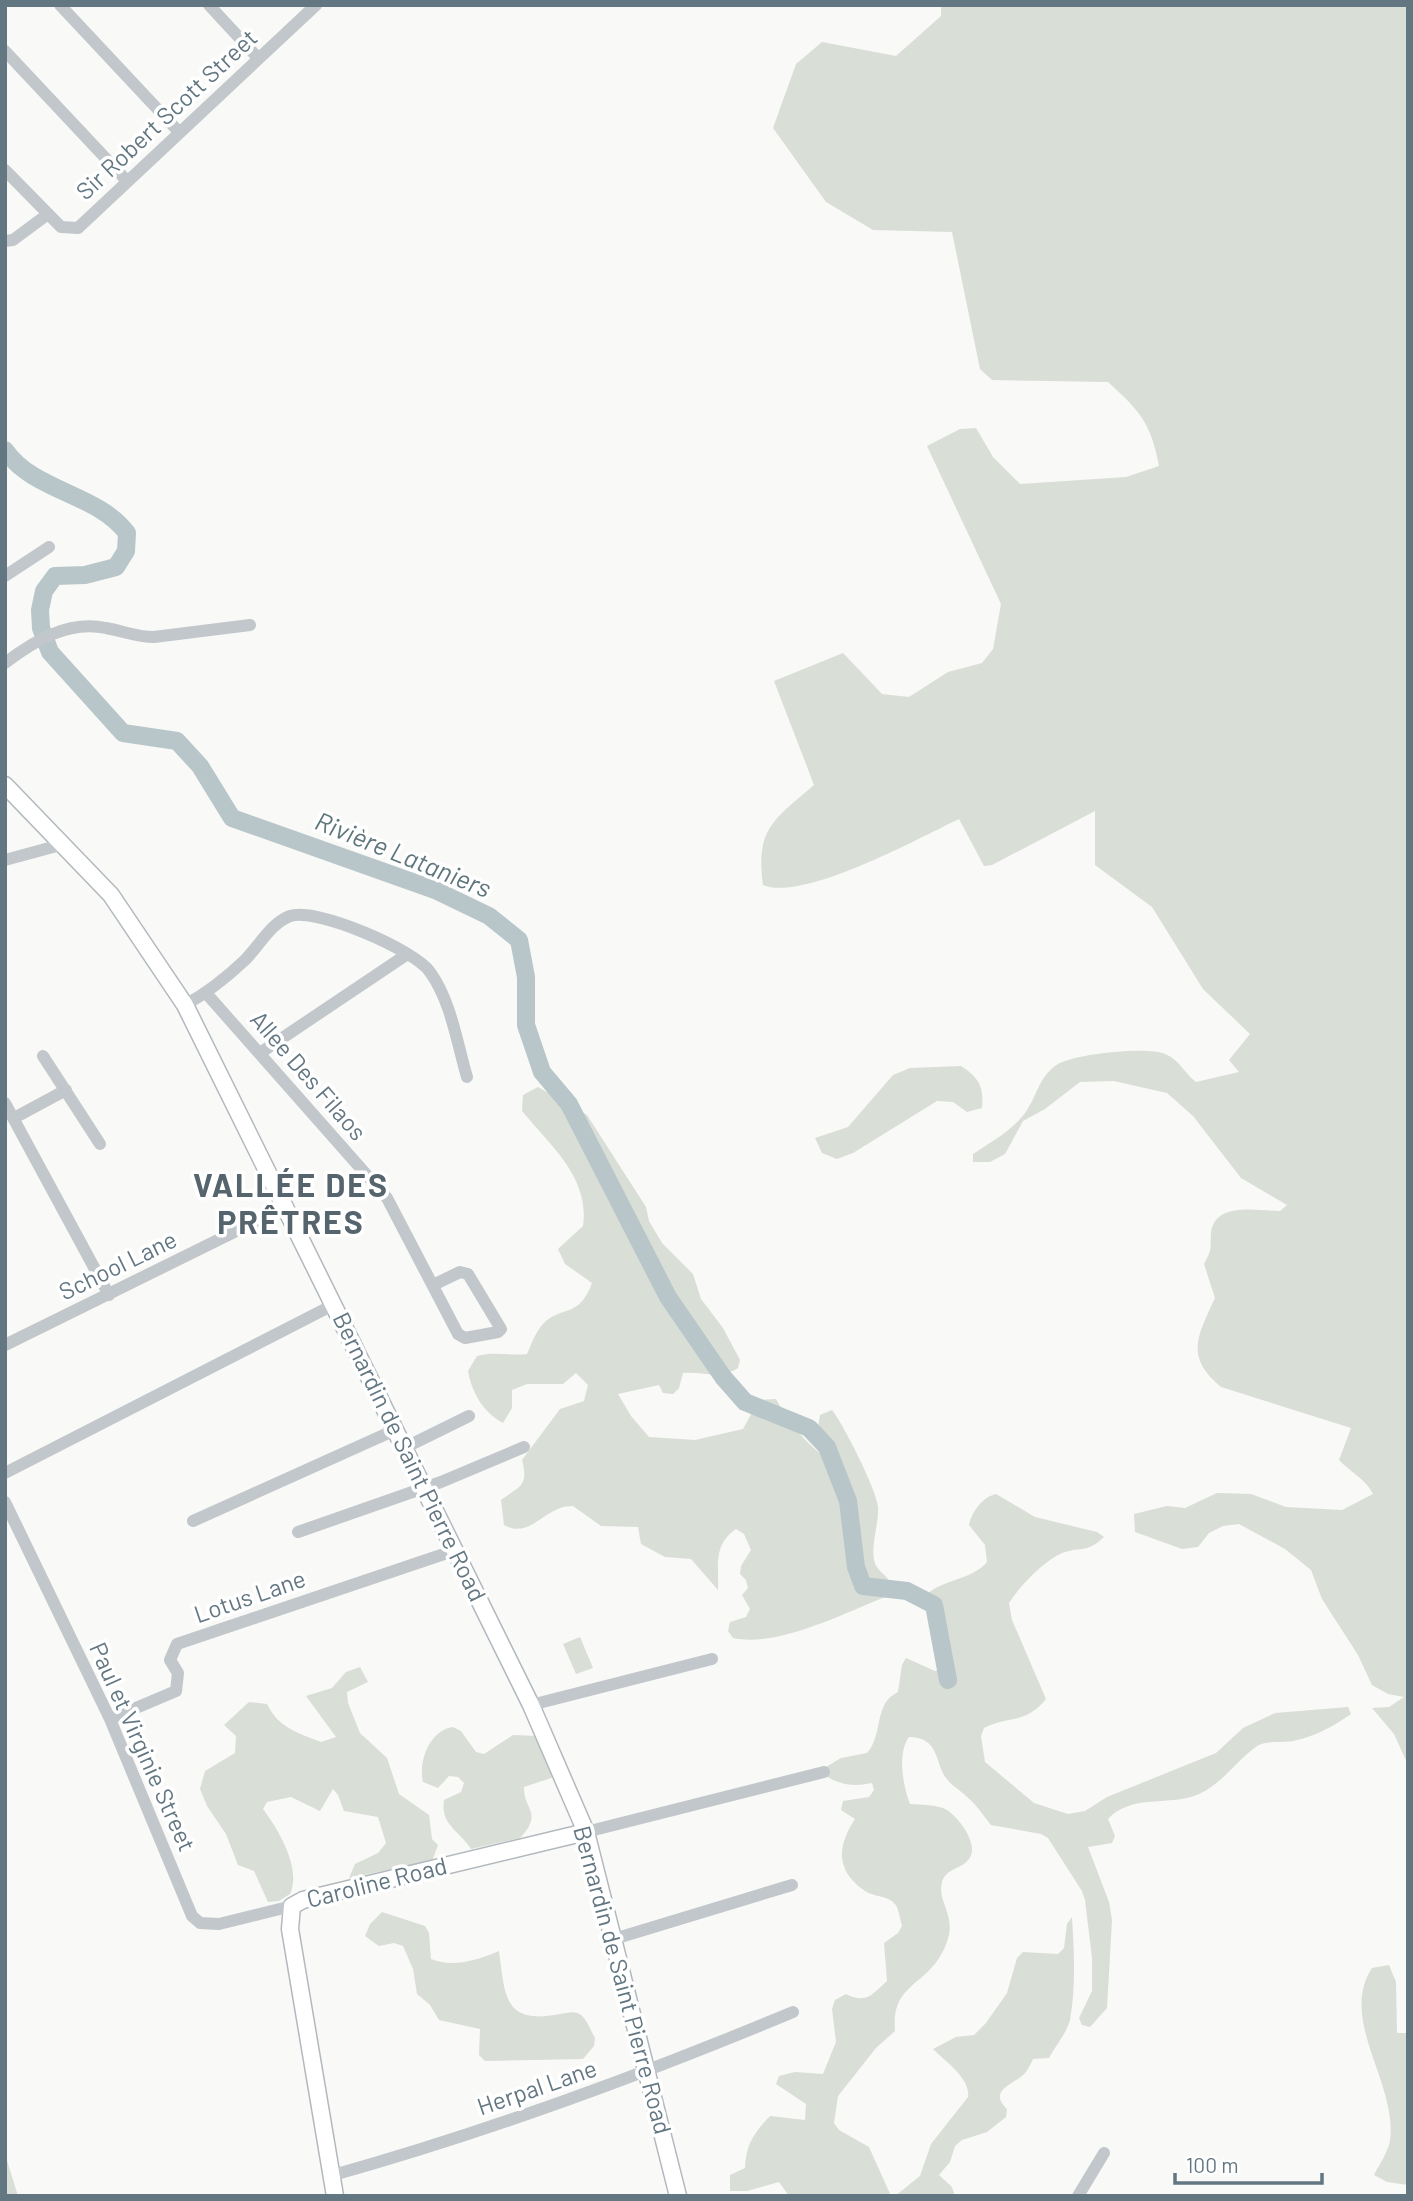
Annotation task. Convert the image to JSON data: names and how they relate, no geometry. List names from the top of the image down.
{
  "streets": {
    "main road": ["Bernardin de Saint Pierre Road", "Caroline Road"],
    "street": [
      "Sir Robert Scott Street",
      "Allee Des Filaos",
      "School Lane",
      "Lotus Lane",
      "Paul et Virginie Street",
      "Herpal Lane"
    ]
  },
  "crossings": [
    ["School Lane", "Bernardin de Saint Pierre Road"],
    ["Bernardin de Saint Pierre Road", "Lotus Lane"],
    ["Bernardin de Saint Pierre Road", "Caroline Road"],
    ["Bernardin de Saint Pierre Road", "Herpal Lane"],
    ["Lotus Lane", "Paul et Virginie Street"],
    ["Paul et Virginie Street", "Caroline Road"],
    ["Caroline Road", "Herpal Lane"]
  ],
  "districts": ["VALLÉE DES PRÊTRES"],
  "water": ["Rivière Lataniers"],
  "scale_bar": "100 m"
}
